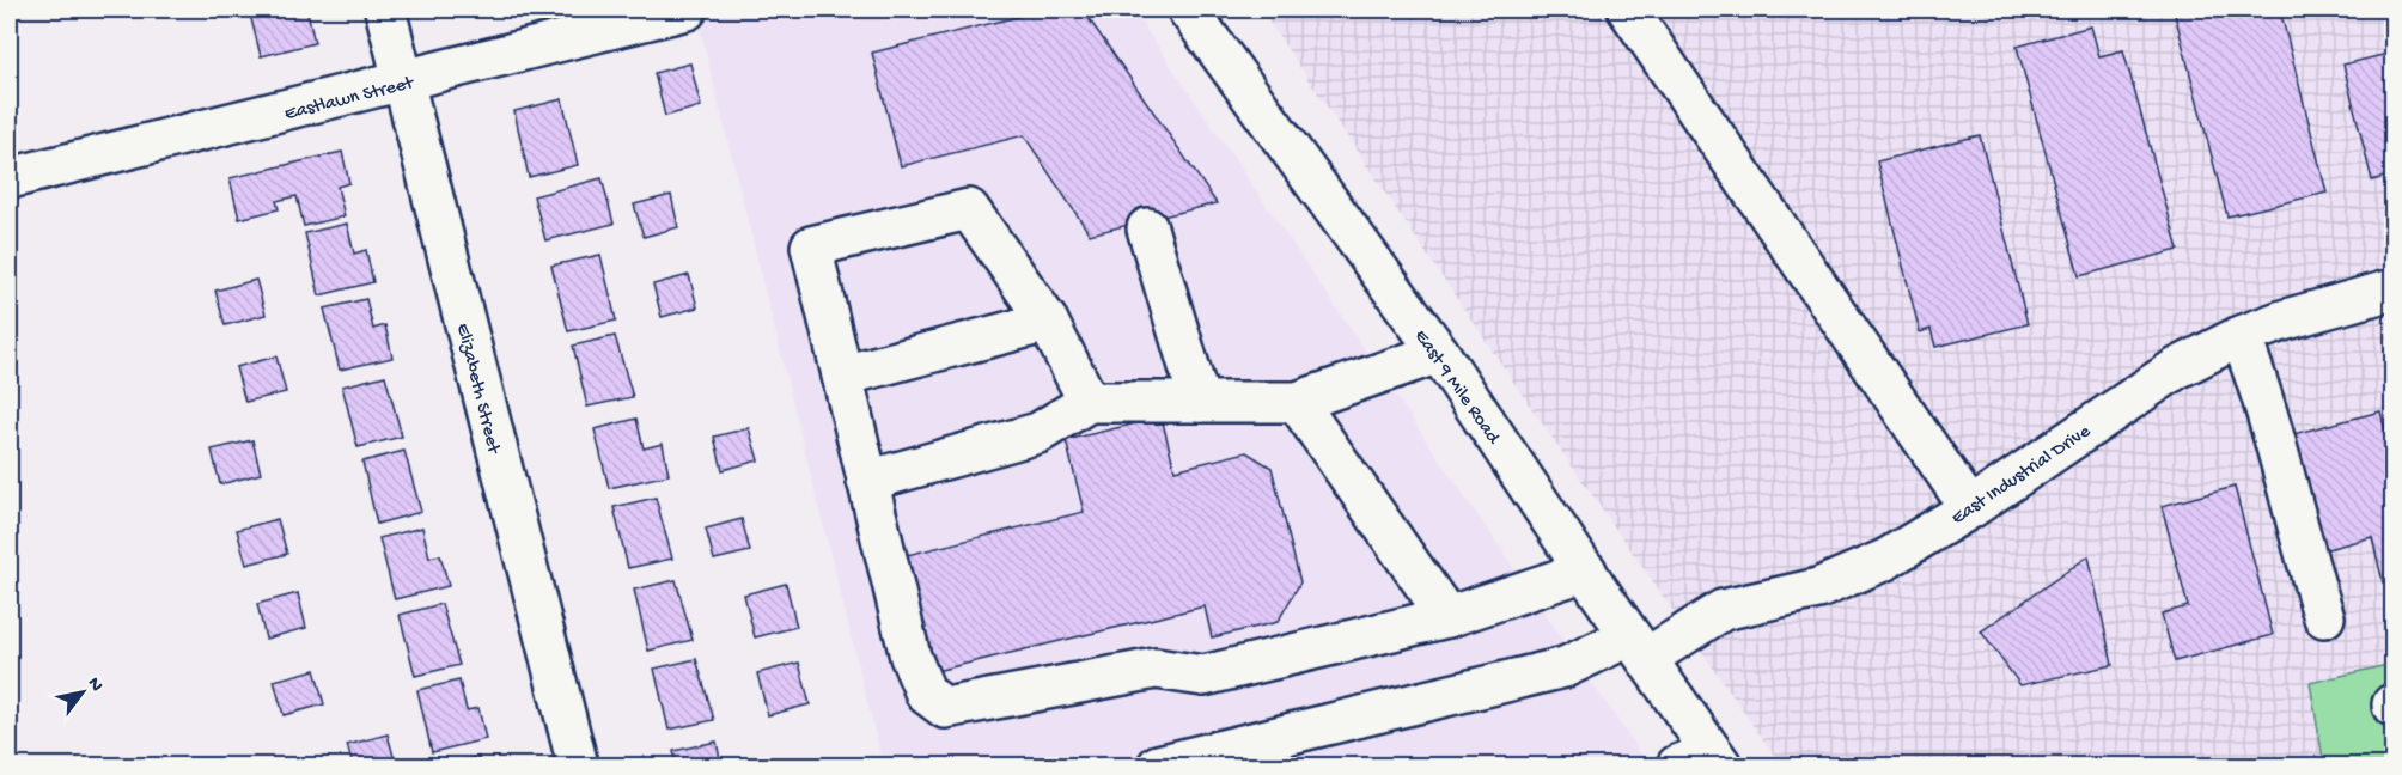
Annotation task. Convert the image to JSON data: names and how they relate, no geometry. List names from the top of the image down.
{
  "streets": {
    "street": [
      "Eastlawn Street",
      "East 9 Mile Road",
      "Elizabeth Street",
      "East Industrial Drive"
    ]
  },
  "crossings": [
    ["Eastlawn Street", "Elizabeth Street"],
    ["East 9 Mile Road", "East Industrial Drive"]
  ],
  "north": "top right"
}
